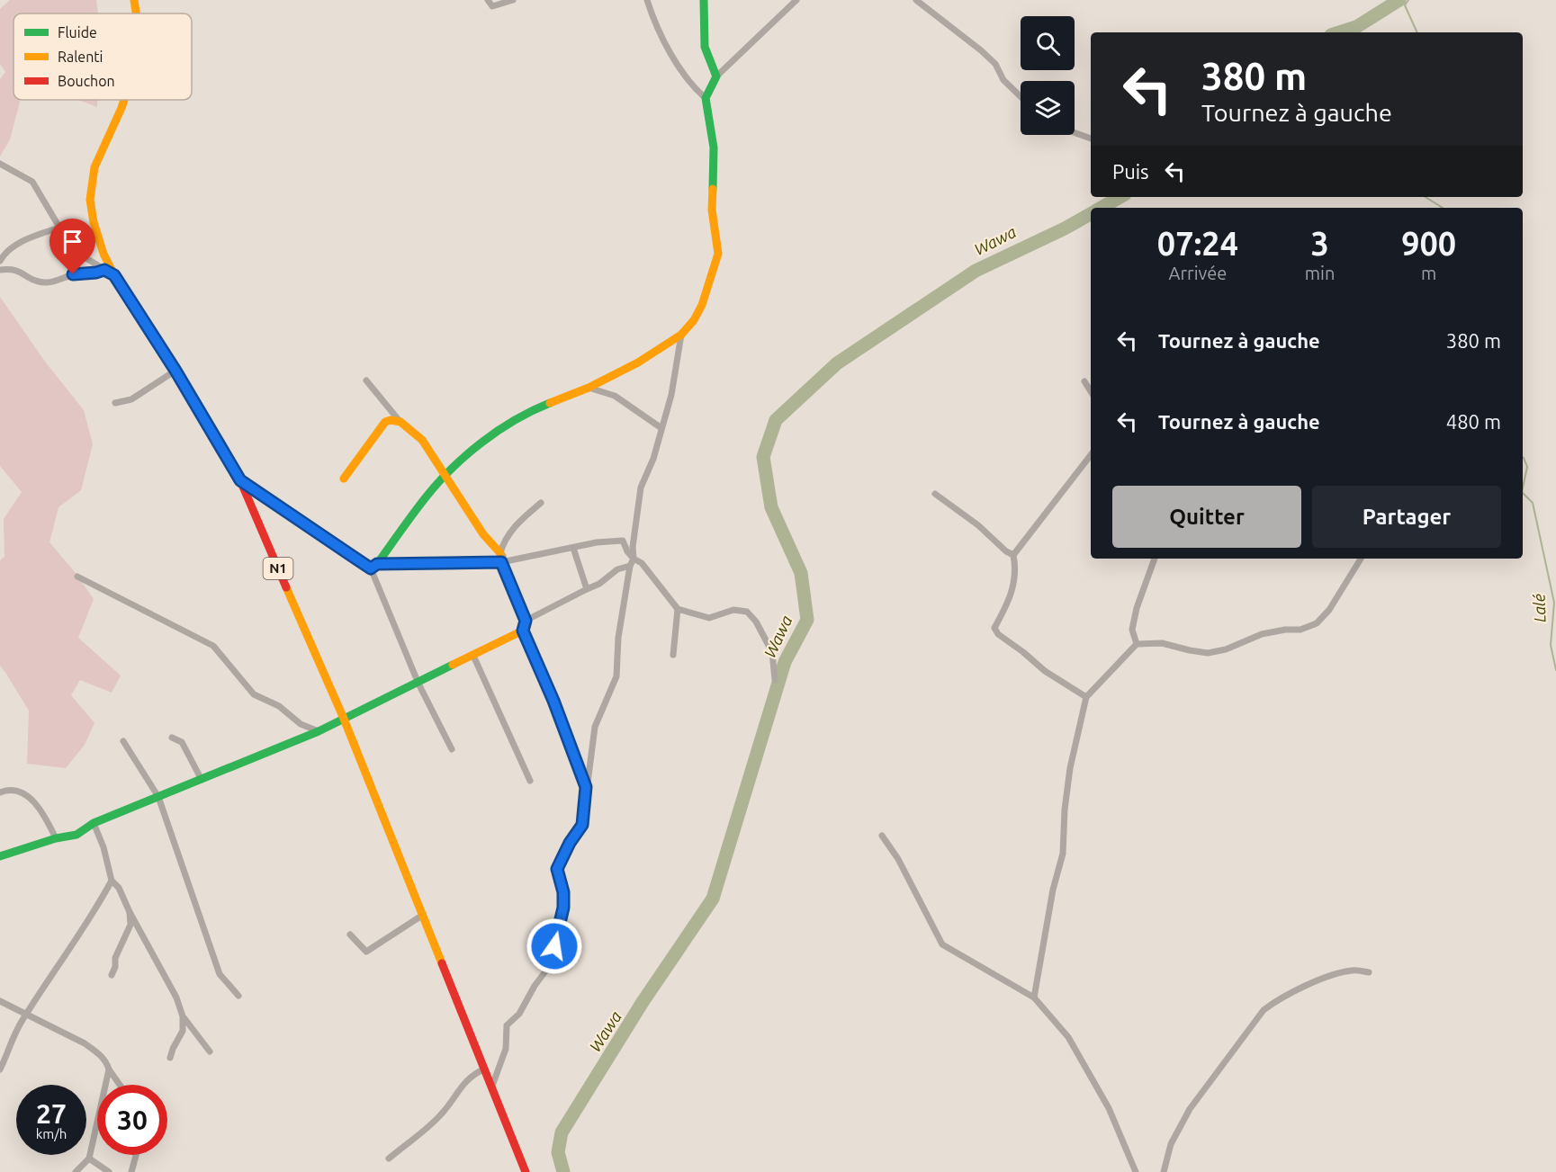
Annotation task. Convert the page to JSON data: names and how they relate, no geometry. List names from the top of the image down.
{
  "streets": {
    "main road": ["N1"]
  },
  "water": ["Wawa", "Lalé"],
  "legend": ["Fluide", "Ralenti", "Bouchon"],
  "page": {
    "turn": ["380 m", "Tournez à gauche"],
    "then": "Puis",
    "eta": [
      "07:24",
      "Arrivée",
      "3",
      "min",
      "900",
      "m"
    ],
    "list": [
      {
        "name": "Tournez à gauche",
        "value": "380 m"
      },
      {
        "name": "Tournez à gauche",
        "value": "480 m"
      }
    ],
    "buttons": ["Quitter", "Partager"],
    "speed": "27 km/h",
    "limit": "30"
  }
}
